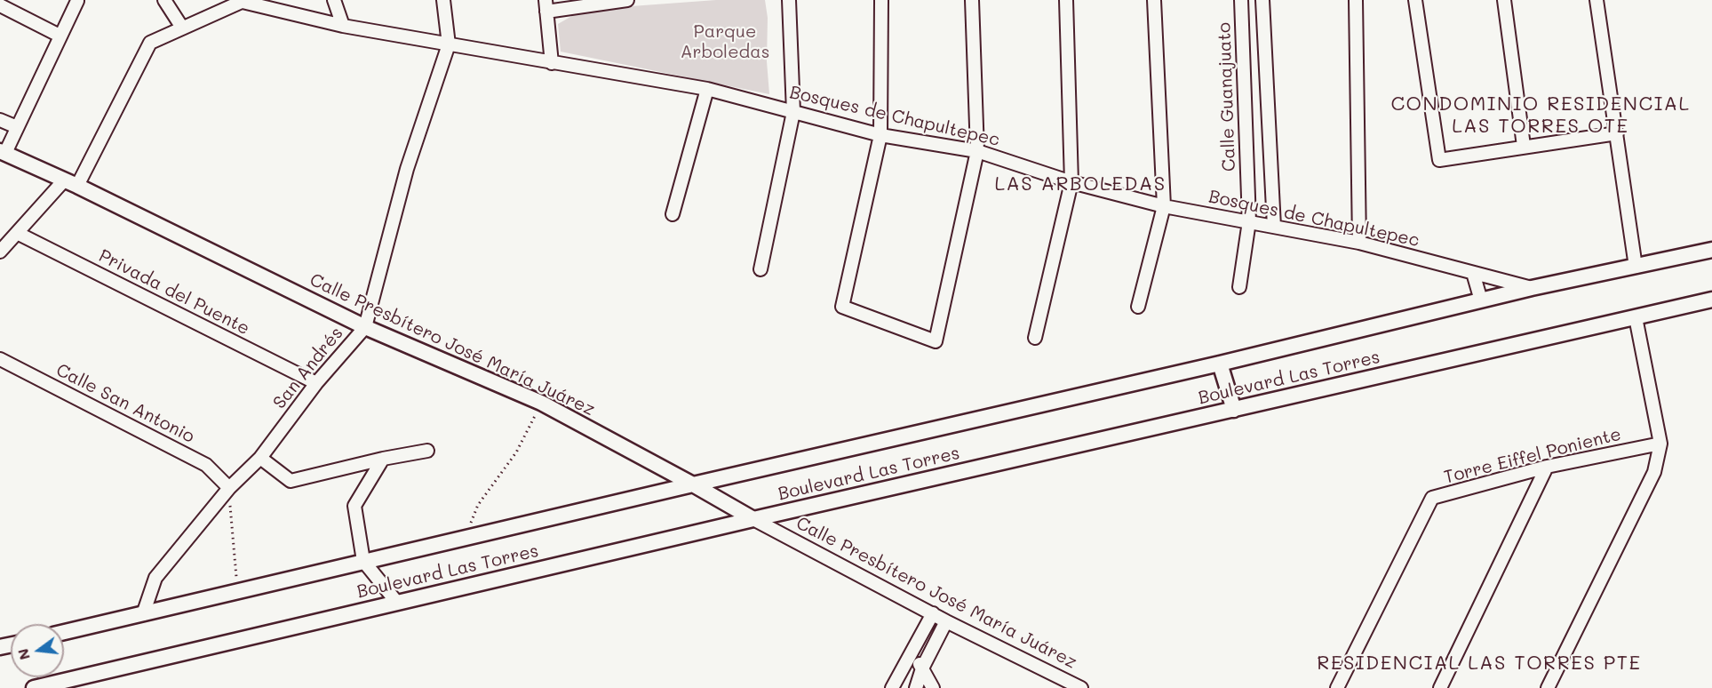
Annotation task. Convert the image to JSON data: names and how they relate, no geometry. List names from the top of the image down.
{
  "streets": {
    "street": [
      "Calle Guanajuato",
      "Bosques de Chapultepec",
      "Privada del Puente",
      "Calle Presbítero José María Juárez",
      "San Andrés",
      "Boulevard Las Torres",
      "Calle San Antonio",
      "Torre Eiffel Poniente"
    ]
  },
  "crossings": [
    ["Calle Guanajuato", "Bosques de Chapultepec"],
    ["Bosques de Chapultepec", "San Andrés"],
    ["Bosques de Chapultepec", "Boulevard Las Torres"],
    ["Privada del Puente", "San Andrés"],
    ["Calle Presbítero José María Juárez", "San Andrés"],
    ["Calle Presbítero José María Juárez", "Boulevard Las Torres"],
    ["San Andrés", "Boulevard Las Torres"],
    ["San Andrés", "Calle San Antonio"]
  ],
  "districts": ["CONDOMINIO RESIDENCIAL LAS TORRES OTE", "LAS ARBOLEDAS", "RESIDENCIAL LAS TORRES PTE"],
  "parks": ["Parque Arboledas"],
  "north": "left"
}
